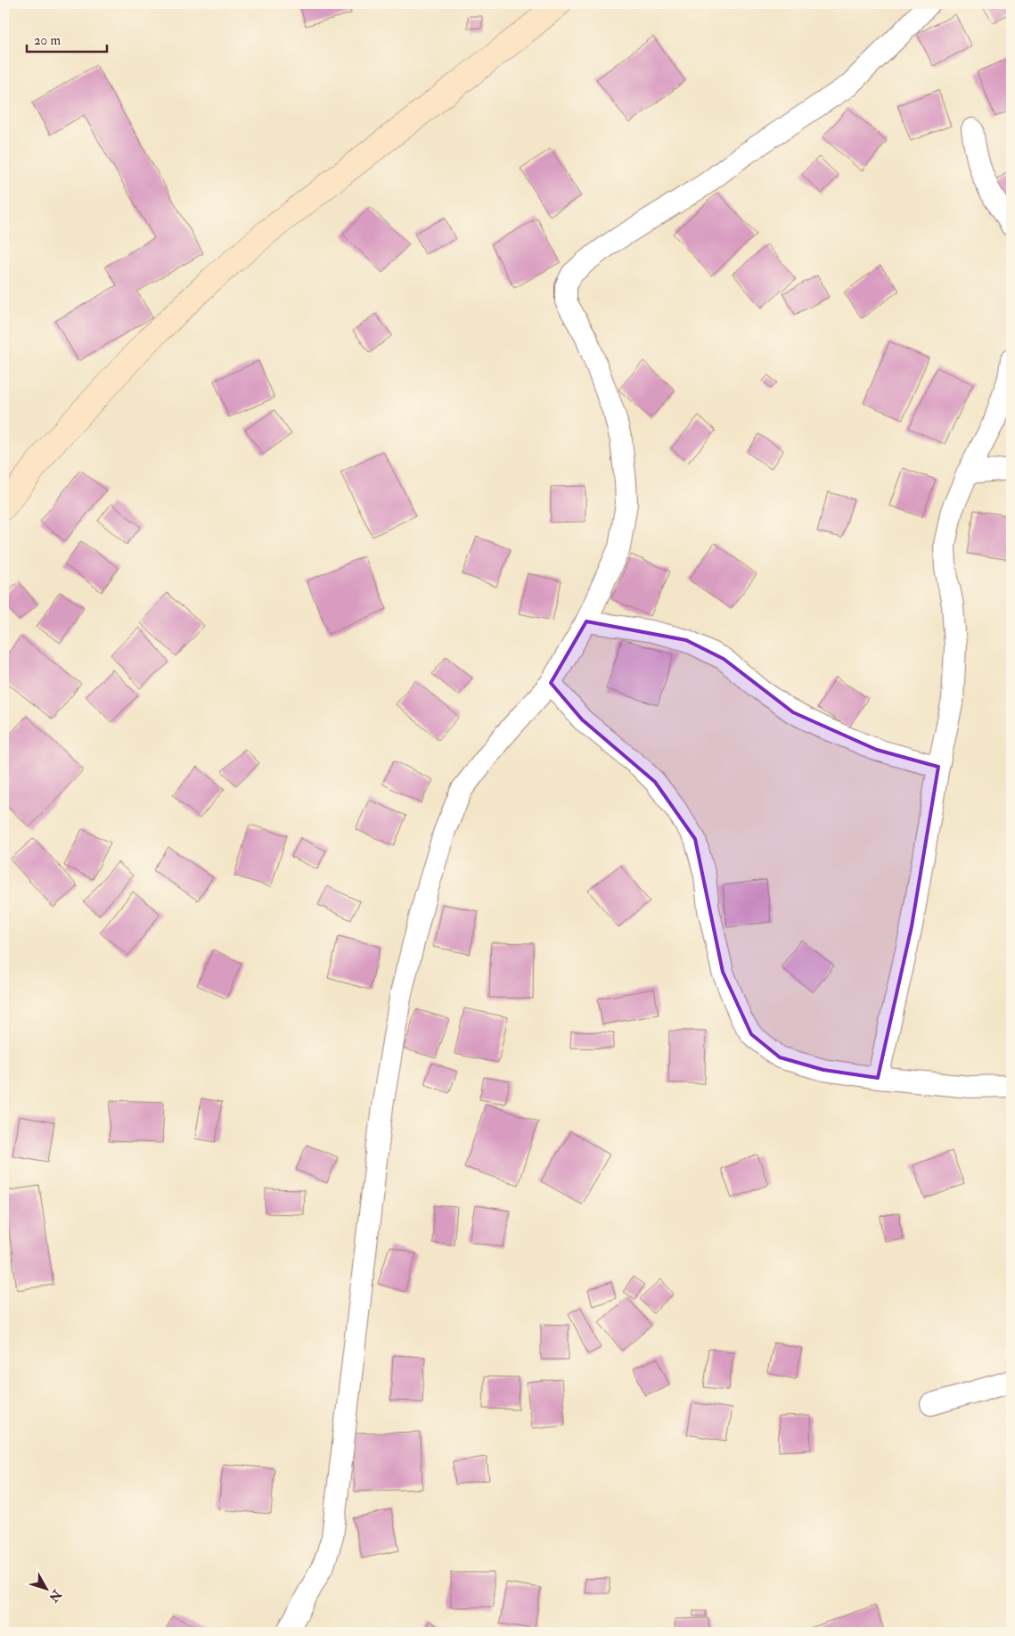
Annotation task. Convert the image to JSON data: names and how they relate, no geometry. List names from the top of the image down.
{
  "scale_bar": "20 m",
  "north": "bottom right"
}
